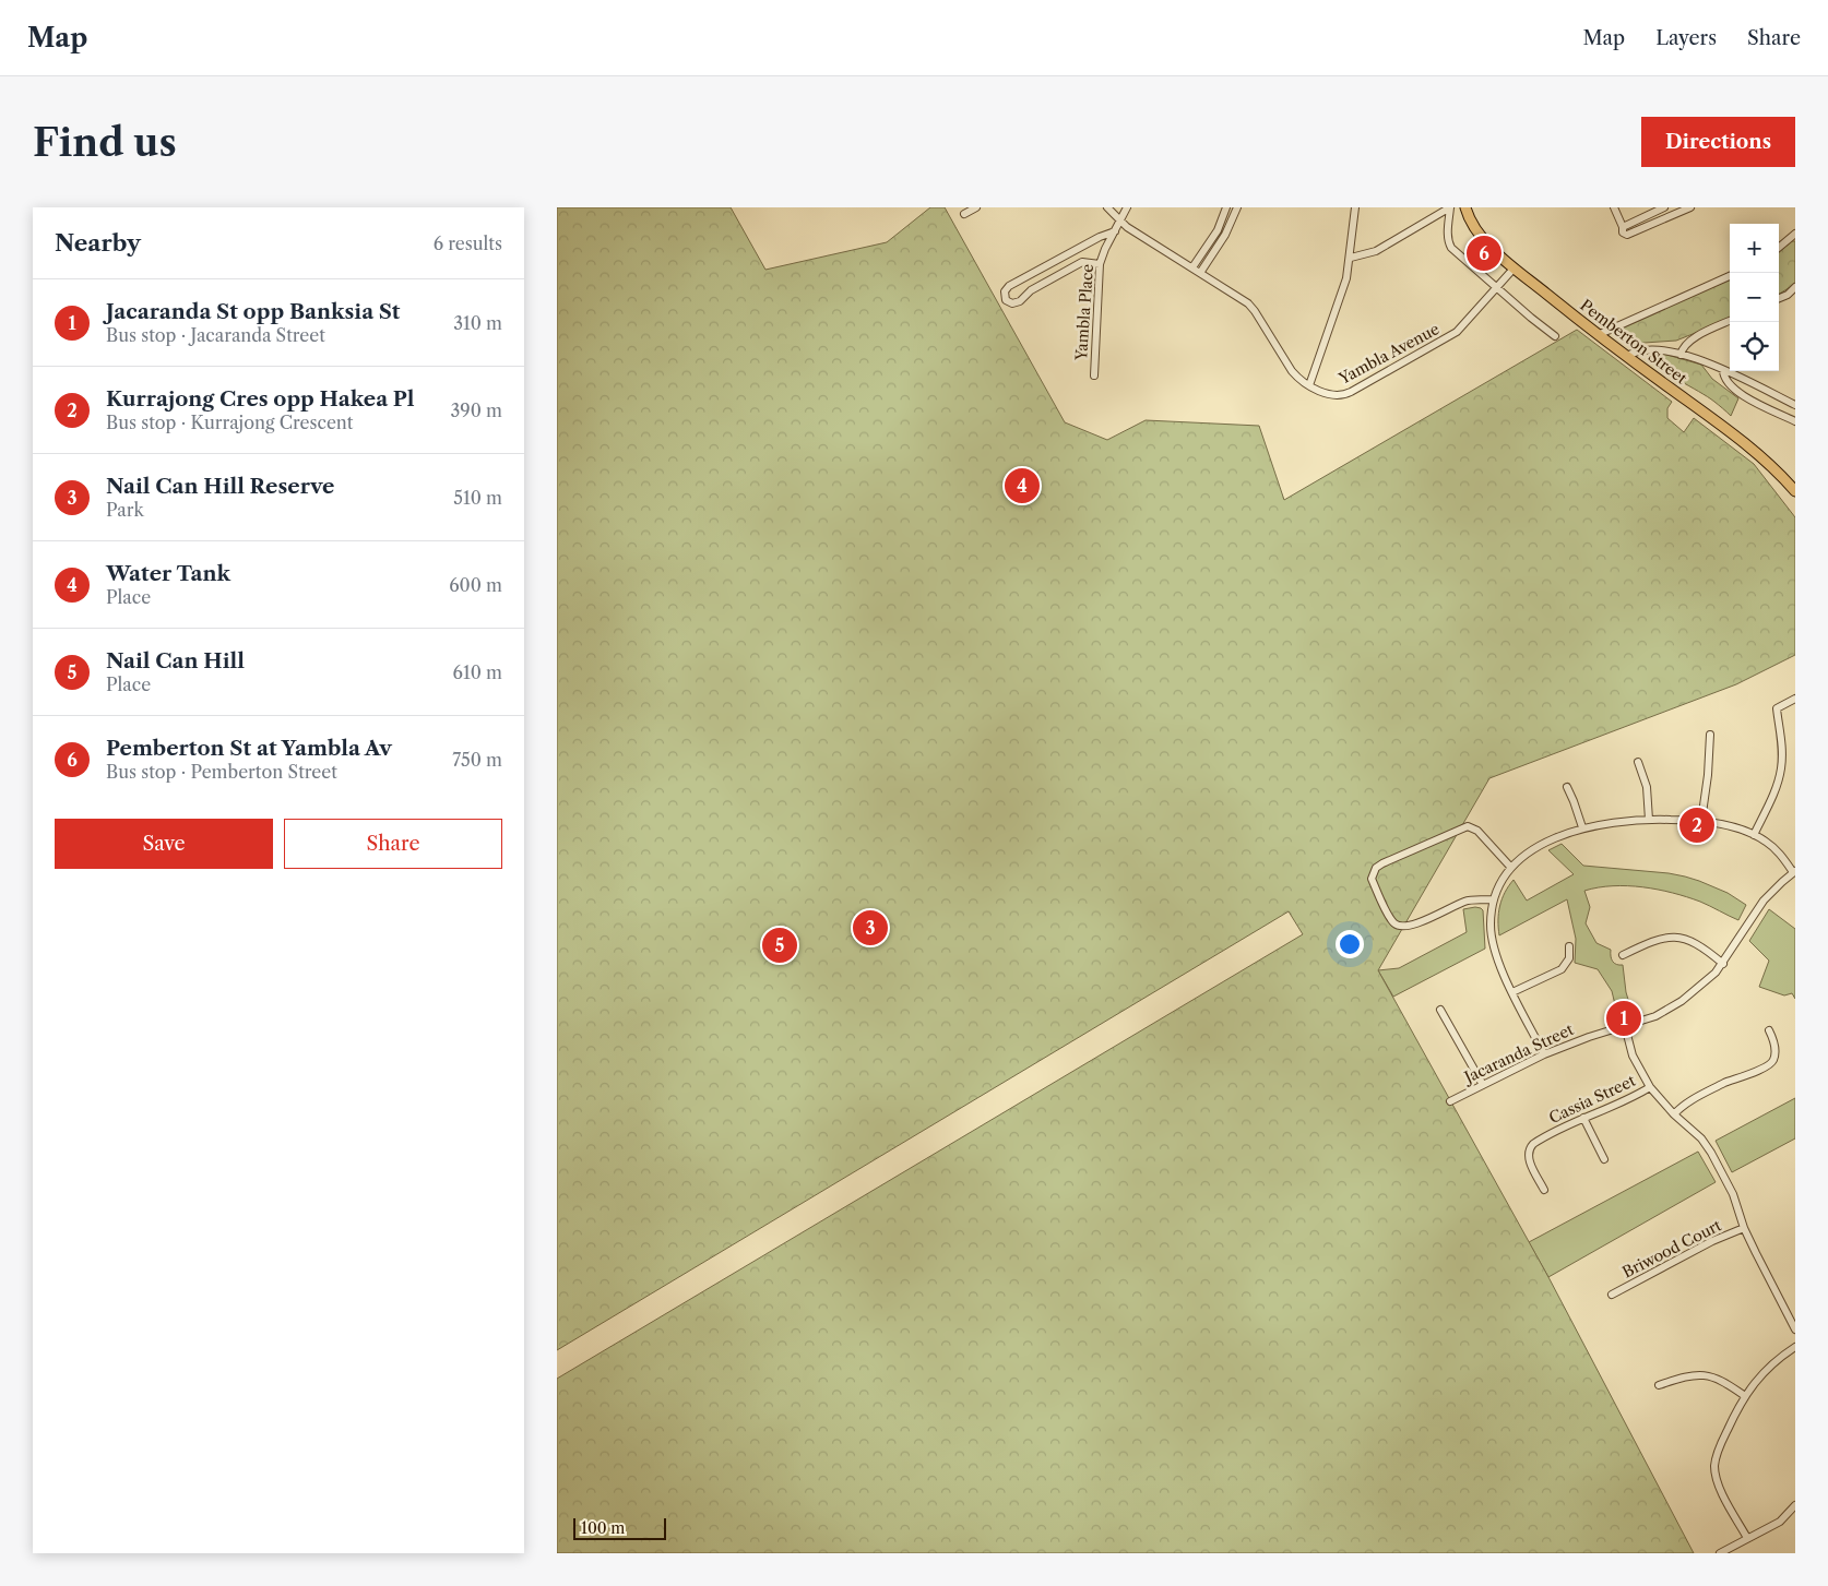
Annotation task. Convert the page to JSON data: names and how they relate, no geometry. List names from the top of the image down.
{
  "streets": {
    "main road": ["Pemberton Street"],
    "street": [
      "Yambla Place",
      "Yambla Avenue",
      "Jacaranda Street",
      "Cassia Street",
      "Briwood Court"
    ]
  },
  "crossings": [
    ["Yambla Place", "Yambla Avenue"],
    ["Pemberton Street", "Yambla Avenue"]
  ],
  "scale_bar": "100 m",
  "page": {
    "header": "Map",
    "nav": ["Map", "Layers", "Share"],
    "buttons": [
      "Directions",
      ["Save", "Share"]
    ],
    "title": "Find us",
    "heading": ["Nearby", "6 results"],
    "map_buttons": ["+", "−"],
    "pins": [
      "6",
      "4",
      "2",
      "3",
      "5",
      "1"
    ],
    "list": [
      {
        "mark": "1",
        "name": "Jacaranda St opp Banksia St",
        "note": "Bus stop · Jacaranda Street",
        "value": "310 m"
      },
      {
        "mark": "2",
        "name": "Kurrajong Cres opp Hakea Pl",
        "note": "Bus stop · Kurrajong Crescent",
        "value": "390 m"
      },
      {
        "mark": "3",
        "name": "Nail Can Hill Reserve",
        "note": "Park",
        "value": "510 m"
      },
      {
        "mark": "4",
        "name": "Water Tank",
        "note": "Place",
        "value": "600 m"
      },
      {
        "mark": "5",
        "name": "Nail Can Hill",
        "note": "Place",
        "value": "610 m"
      },
      {
        "mark": "6",
        "name": "Pemberton St at Yambla Av",
        "note": "Bus stop · Pemberton Street",
        "value": "750 m"
      }
    ],
    "scale": "100 m"
  }
}
